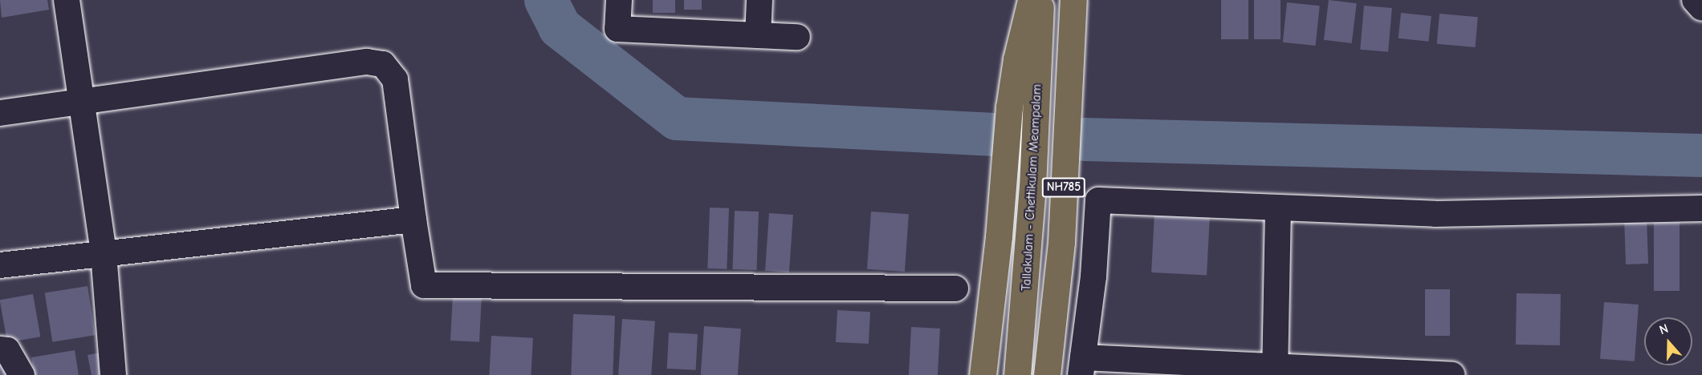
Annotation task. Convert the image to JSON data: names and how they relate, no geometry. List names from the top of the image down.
{
  "streets": {
    "highway": ["Tallakulam - Chettikulam Meampalam", "NH785"]
  },
  "north": "top"
}
